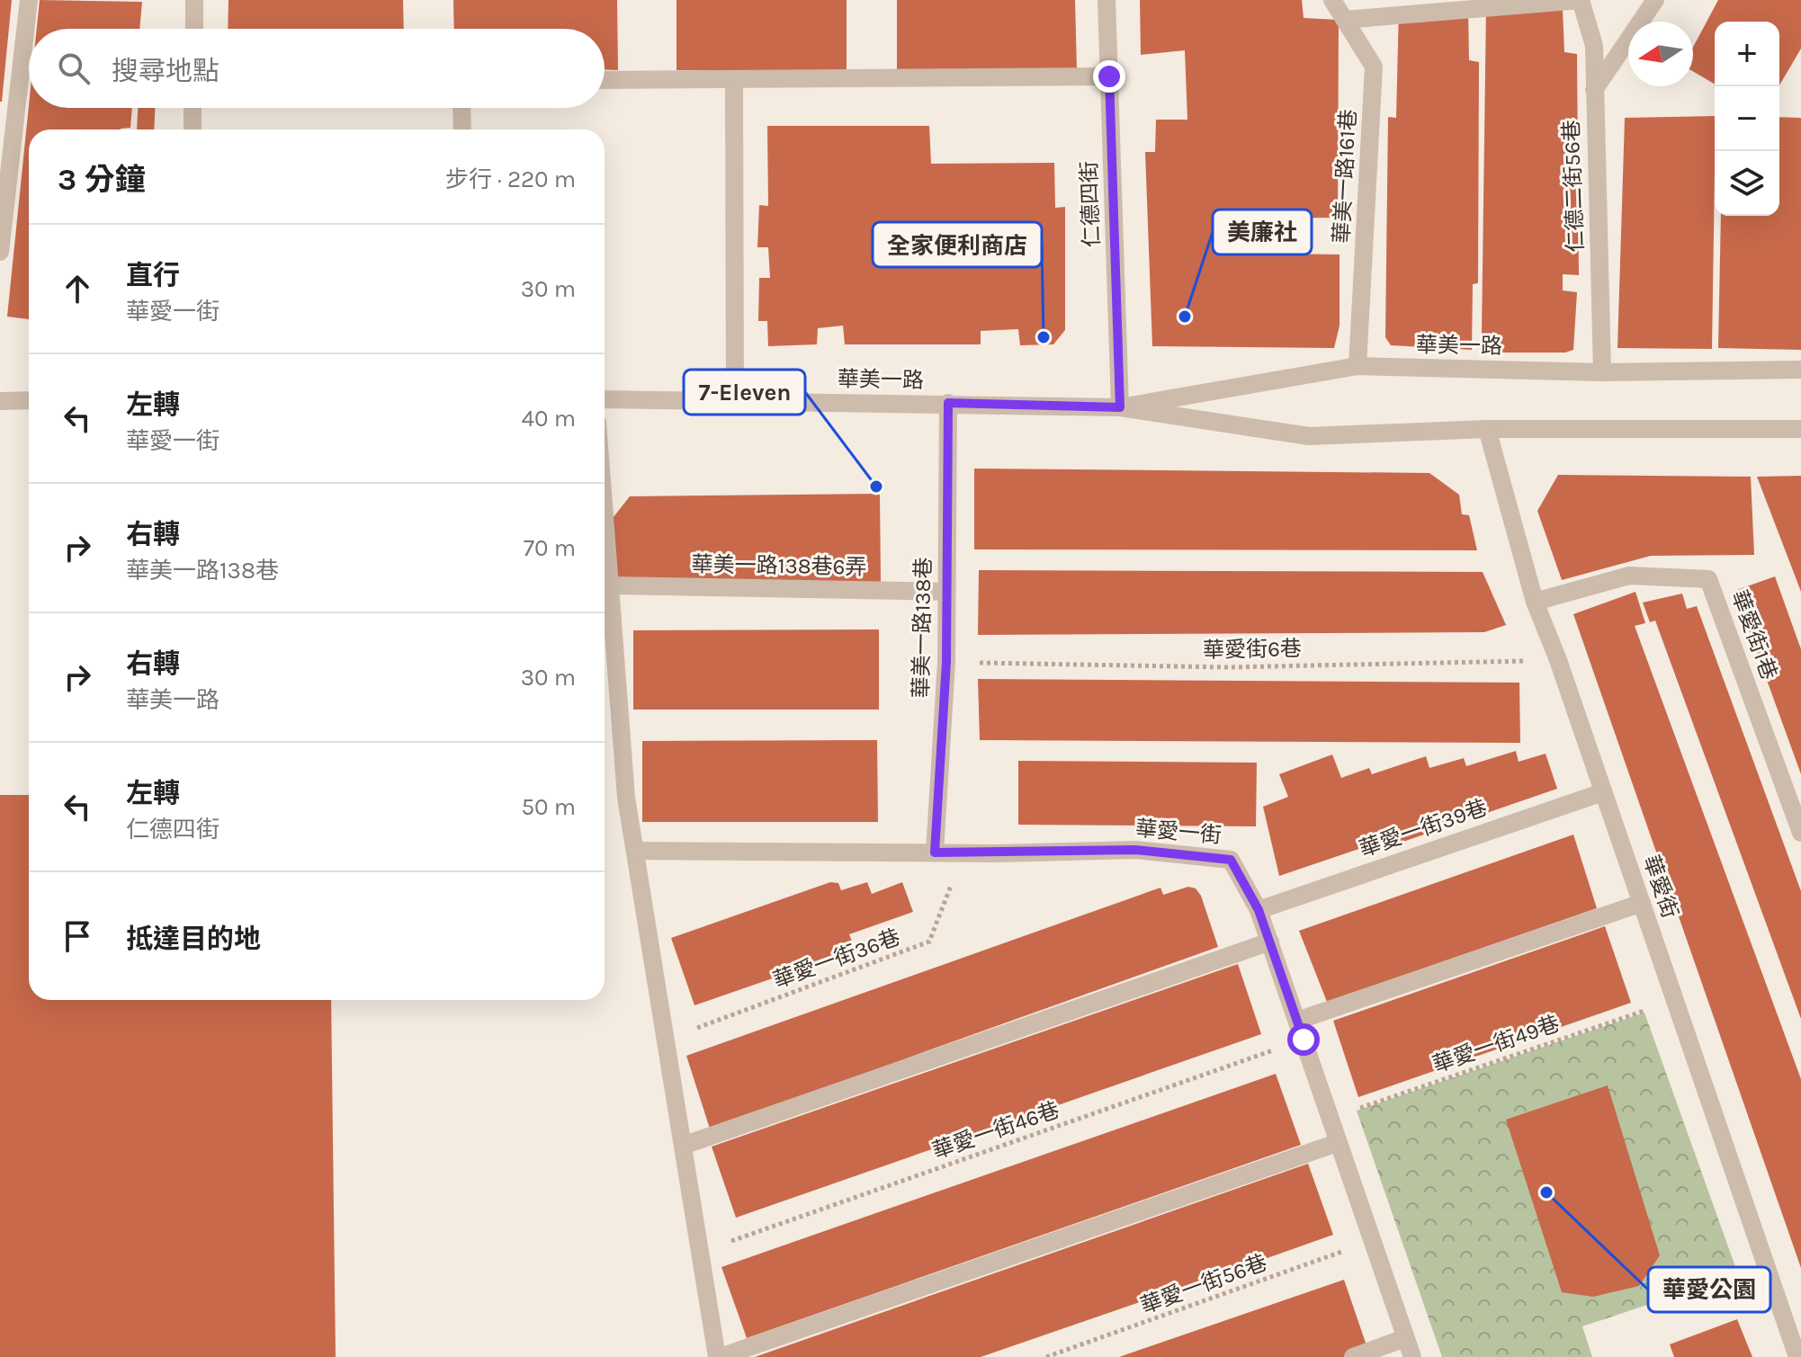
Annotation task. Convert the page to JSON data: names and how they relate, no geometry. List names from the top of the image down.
{
  "streets": {
    "street": [
      "華美一路161巷",
      "仁德二街56巷",
      "仁德四街",
      "華美一路",
      "華美一路138巷6弄",
      "華美一路138巷",
      "華愛街1巷",
      "華愛一街39巷",
      "華愛一街",
      "華愛街"
    ],
    "path": [
      "華愛街6巷",
      "華愛一街36巷",
      "華愛一街49巷",
      "華愛一街46巷",
      "華愛一街56巷"
    ]
  },
  "crossings": [
    ["華美一路161巷", "華美一路"],
    ["仁德二街56巷", "華美一路"],
    ["仁德四街", "華美一路"],
    ["華美一路", "華美一路138巷"],
    ["華美一路", "華愛街"],
    ["華美一路138巷6弄", "華美一路138巷"],
    ["華美一路138巷", "華愛街6巷"],
    ["華美一路138巷", "華愛一街"],
    ["華愛街1巷", "華愛街"],
    ["華愛街6巷", "華愛街"],
    ["華愛一街39巷", "華愛一街"],
    ["華愛一街39巷", "華愛街"],
    ["華愛一街", "華愛一街36巷"],
    ["華愛一街", "華愛一街49巷"],
    ["華愛一街", "華愛一街46巷"],
    ["華愛一街", "華愛一街56巷"],
    ["華愛街", "華愛一街49巷"]
  ],
  "places": [
    "美廉社",
    "全家便利商店",
    "7-Eleven",
    "華愛公園"
  ],
  "north": "left",
  "page": {
    "map_buttons": ["+", "−"],
    "search": "搜尋地點",
    "heading": ["3 分鐘", "步行 · 220 m"],
    "list": [
      ["直行", "華愛一街", "30 m"],
      ["左轉", "華愛一街", "40 m"],
      ["右轉", "華美一路138巷", "70 m"],
      ["右轉", "華美一路", "30 m"],
      ["左轉", "仁德四街", "50 m"],
      "抵達目的地"
    ]
  }
}
